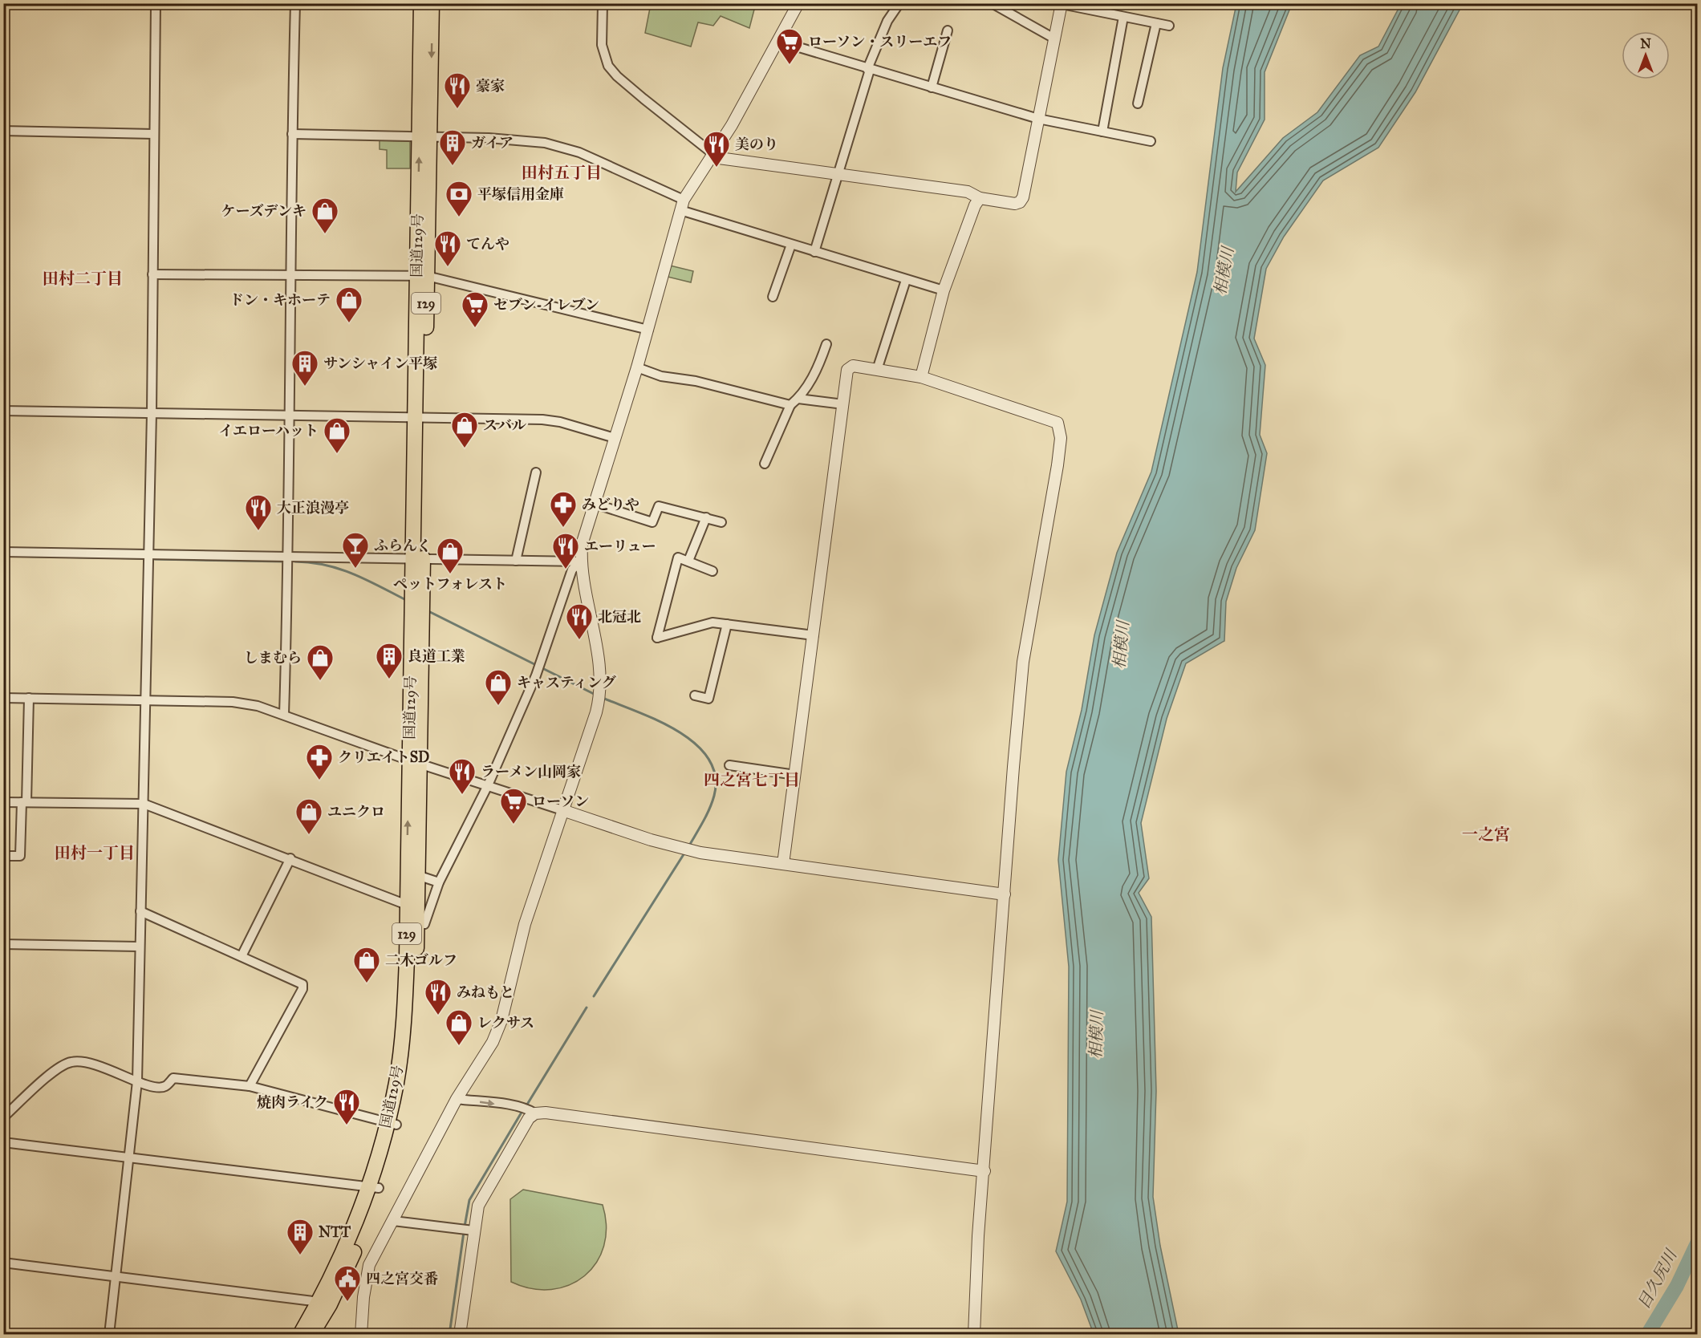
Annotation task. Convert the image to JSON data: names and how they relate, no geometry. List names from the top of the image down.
{
  "streets": {
    "highway": ["国道129号", "129"]
  },
  "districts": [
    "田村五丁目",
    "田村二丁目",
    "四之宮七丁目",
    "一之宮",
    "田村一丁目"
  ],
  "water": ["相模川", "目久尻川"],
  "places": {
    "supermarket": ["ローソン・スリーエフ", "セブン-イレブン", "ローソン"],
    "restaurant": [
      "豪家",
      "美のり",
      "てんや",
      "大正浪漫亭",
      "エーリュー",
      "北冠北",
      "ラーメン山岡家",
      "みねもと",
      "焼肉ライク"
    ],
    "building": [
      "ガイア",
      "サンシャイン平塚",
      "良道工業",
      "NTT"
    ],
    "bank": ["平塚信用金庫"],
    "shop": [
      "ケーズデンキ",
      "ドン・キホーテ",
      "スバル",
      "イエローハット",
      "ペットフォレスト",
      "しまむら",
      "キャスティング",
      "ユニクロ",
      "二木ゴルフ",
      "レクサス"
    ],
    "pharmacy": ["みどりや", "クリエイトSD"],
    "bar": ["ふらんく"],
    "public building": ["四之宮交番"]
  },
  "north": "top"
}
